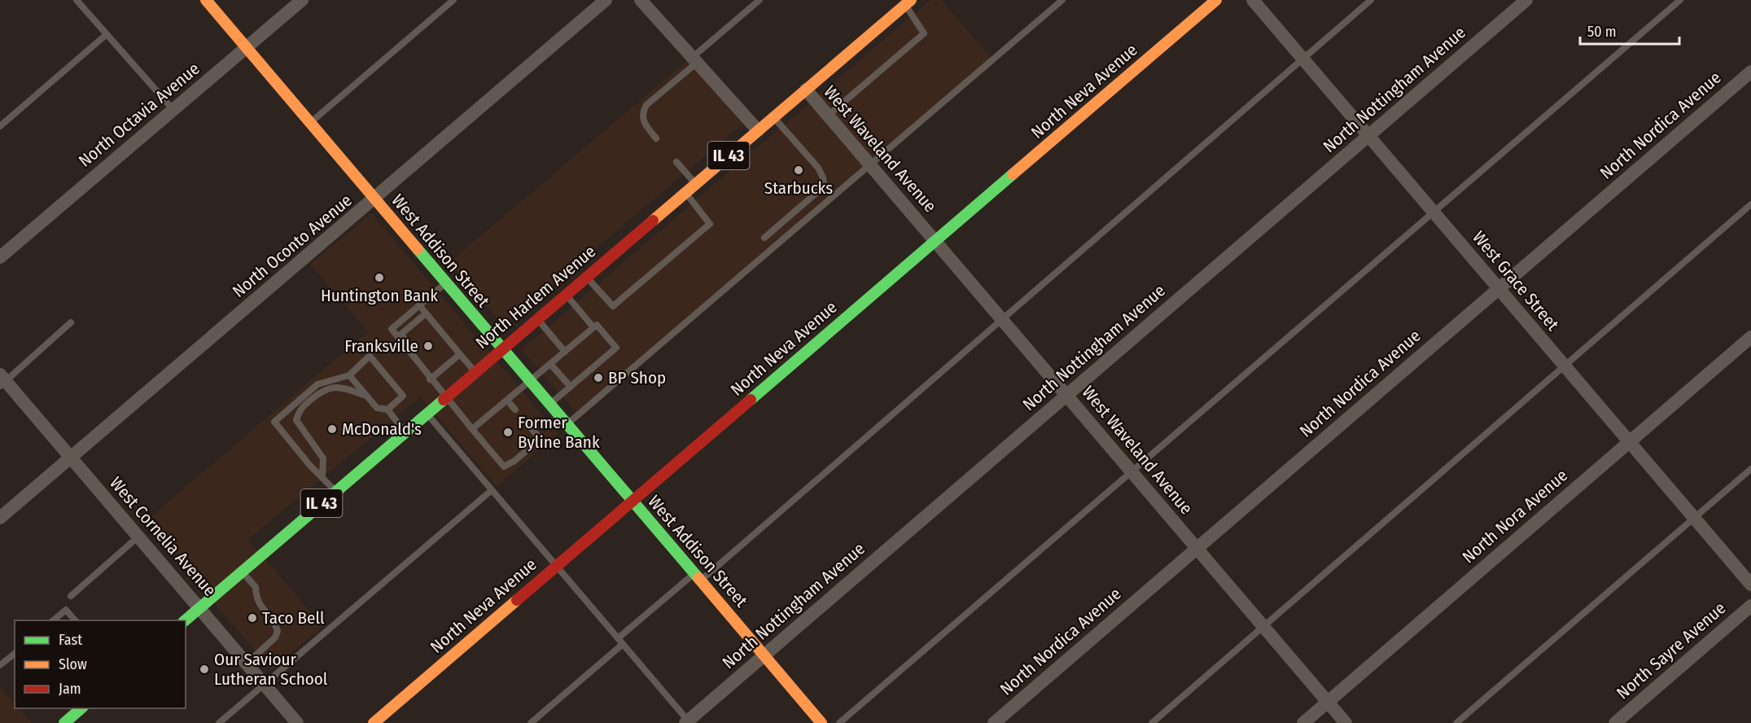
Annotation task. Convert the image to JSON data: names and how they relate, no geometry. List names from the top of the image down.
{
  "streets": {
    "street": [
      "North Nottingham Avenue",
      "North Neva Avenue",
      "North Octavia Avenue",
      "North Nordica Avenue",
      "West Waveland Avenue",
      "IL 43",
      "North Oconto Avenue",
      "West Addison Street",
      "West Grace Street",
      "North Harlem Avenue",
      "North Nora Avenue",
      "West Cornelia Avenue",
      "North Sayre Avenue"
    ]
  },
  "crossings": [
    ["North Nottingham Avenue", "West Waveland Avenue"],
    ["North Nottingham Avenue", "West Addison Street"],
    ["North Nottingham Avenue", "West Grace Street"],
    ["North Neva Avenue", "West Waveland Avenue"],
    ["North Neva Avenue", "West Addison Street"],
    ["North Octavia Avenue", "West Addison Street"],
    ["North Nordica Avenue", "West Waveland Avenue"],
    ["North Nordica Avenue", "West Grace Street"],
    ["West Waveland Avenue", "North Harlem Avenue"],
    ["West Waveland Avenue", "North Nora Avenue"],
    ["North Oconto Avenue", "West Addison Street"],
    ["North Oconto Avenue", "West Cornelia Avenue"],
    ["West Addison Street", "North Harlem Avenue"],
    ["West Grace Street", "North Nora Avenue"],
    ["North Harlem Avenue", "West Cornelia Avenue"]
  ],
  "places": [
    "Starbucks",
    "Huntington Bank",
    "Franksville",
    "BP Shop",
    "McDonald's",
    "Former Byline Bank",
    "Taco Bell",
    "Our Saviour Lutheran School"
  ],
  "legend": ["Fast", "Slow", "Jam"],
  "scale_bar": "50 m"
}
